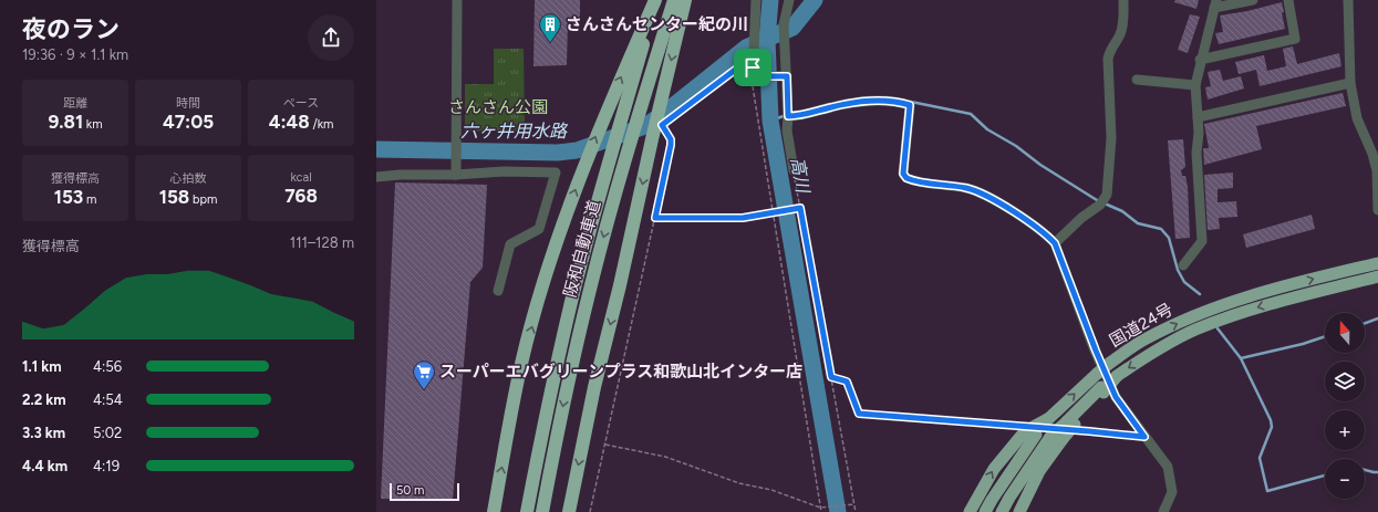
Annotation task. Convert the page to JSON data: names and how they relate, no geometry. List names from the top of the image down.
{
  "streets": {
    "highway": ["阪和自動車道", "国道24号"]
  },
  "water": ["六ヶ井用水路", "高川"],
  "parks": ["さんさん公園"],
  "places": {
    "building": ["さんさんセンター紀の川"],
    "supermarket": ["スーパーエバグリーンプラス和歌山北インター店"]
  },
  "scale_bar": "50 m",
  "north": "top",
  "page": {
    "heading": ["夜のラン", "19:36 · 9 × 1.1 km"],
    "stats": [
      ["距離", "9.81 km"],
      ["時間", "47:05"],
      ["ペース", "4:48 /km"],
      ["獲得標高", "153 m"],
      ["心拍数", "158 bpm"],
      ["kcal", "768"]
    ],
    "chart": ["獲得標高", "111–128 m"],
    "map_buttons": ["+", "−"],
    "list": [
      {
        "name": "1.1 km",
        "note": "4:56"
      },
      {
        "name": "2.2 km",
        "note": "4:54"
      },
      {
        "name": "3.3 km",
        "note": "5:02"
      },
      {
        "name": "4.4 km",
        "note": "4:19"
      }
    ],
    "scale": "50 m"
  }
}
